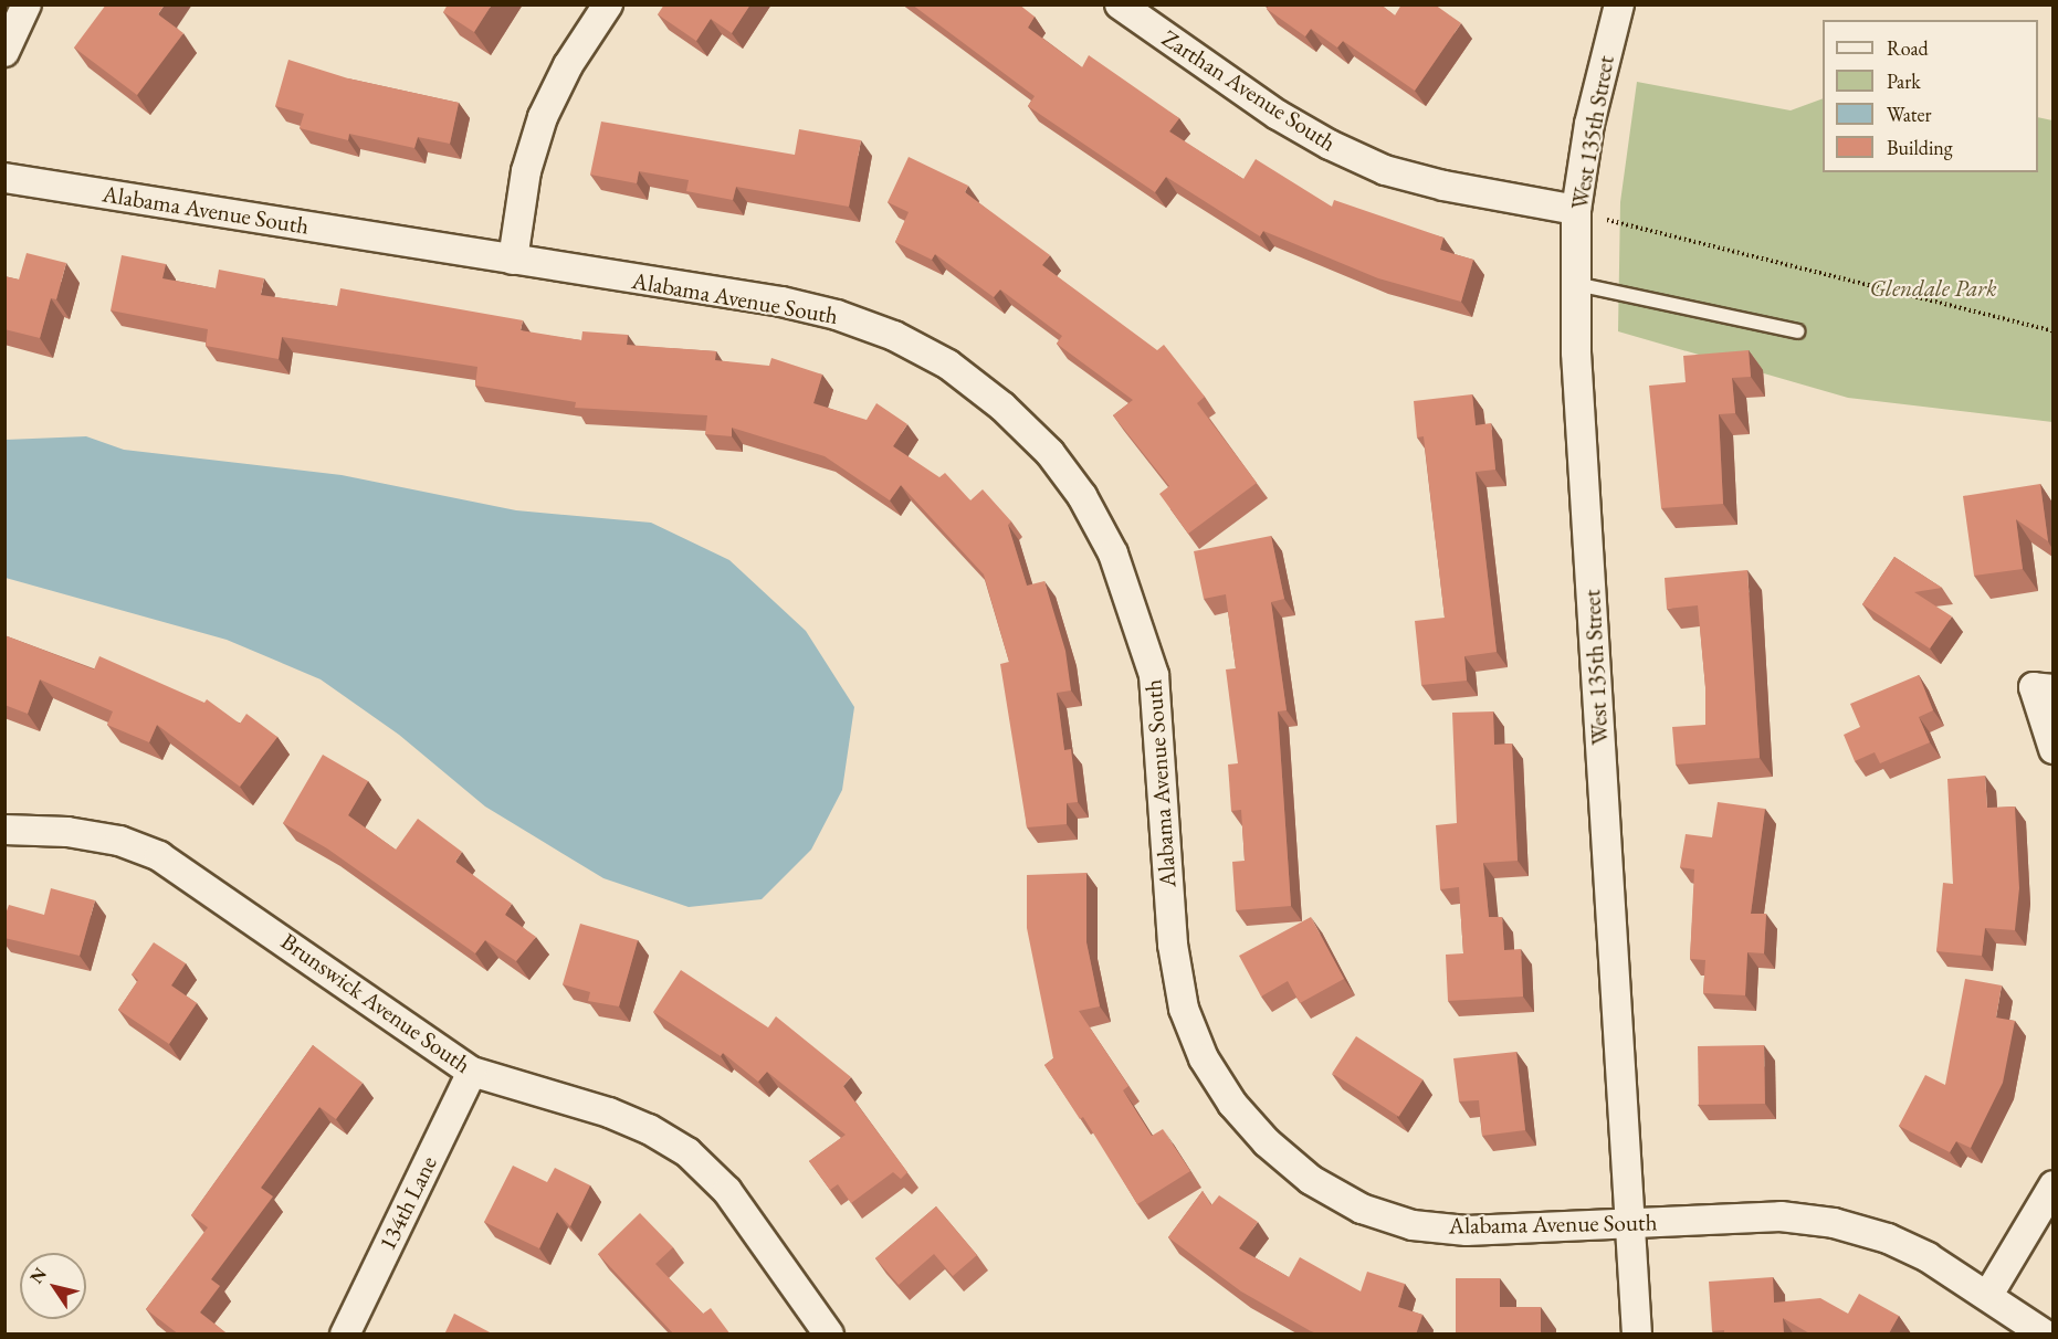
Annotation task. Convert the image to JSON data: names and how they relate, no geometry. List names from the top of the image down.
{
  "streets": {
    "street": [
      "Zarthan Avenue South",
      "West 135th Street",
      "Alabama Avenue South",
      "Brunswick Avenue South",
      "134th Lane"
    ]
  },
  "crossings": [
    ["Zarthan Avenue South", "West 135th Street"],
    ["West 135th Street", "Alabama Avenue South"],
    ["Brunswick Avenue South", "134th Lane"]
  ],
  "parks": ["Glendale Park"],
  "legend": [
    "Road",
    "Park",
    "Water",
    "Building"
  ],
  "north": "top left"
}
